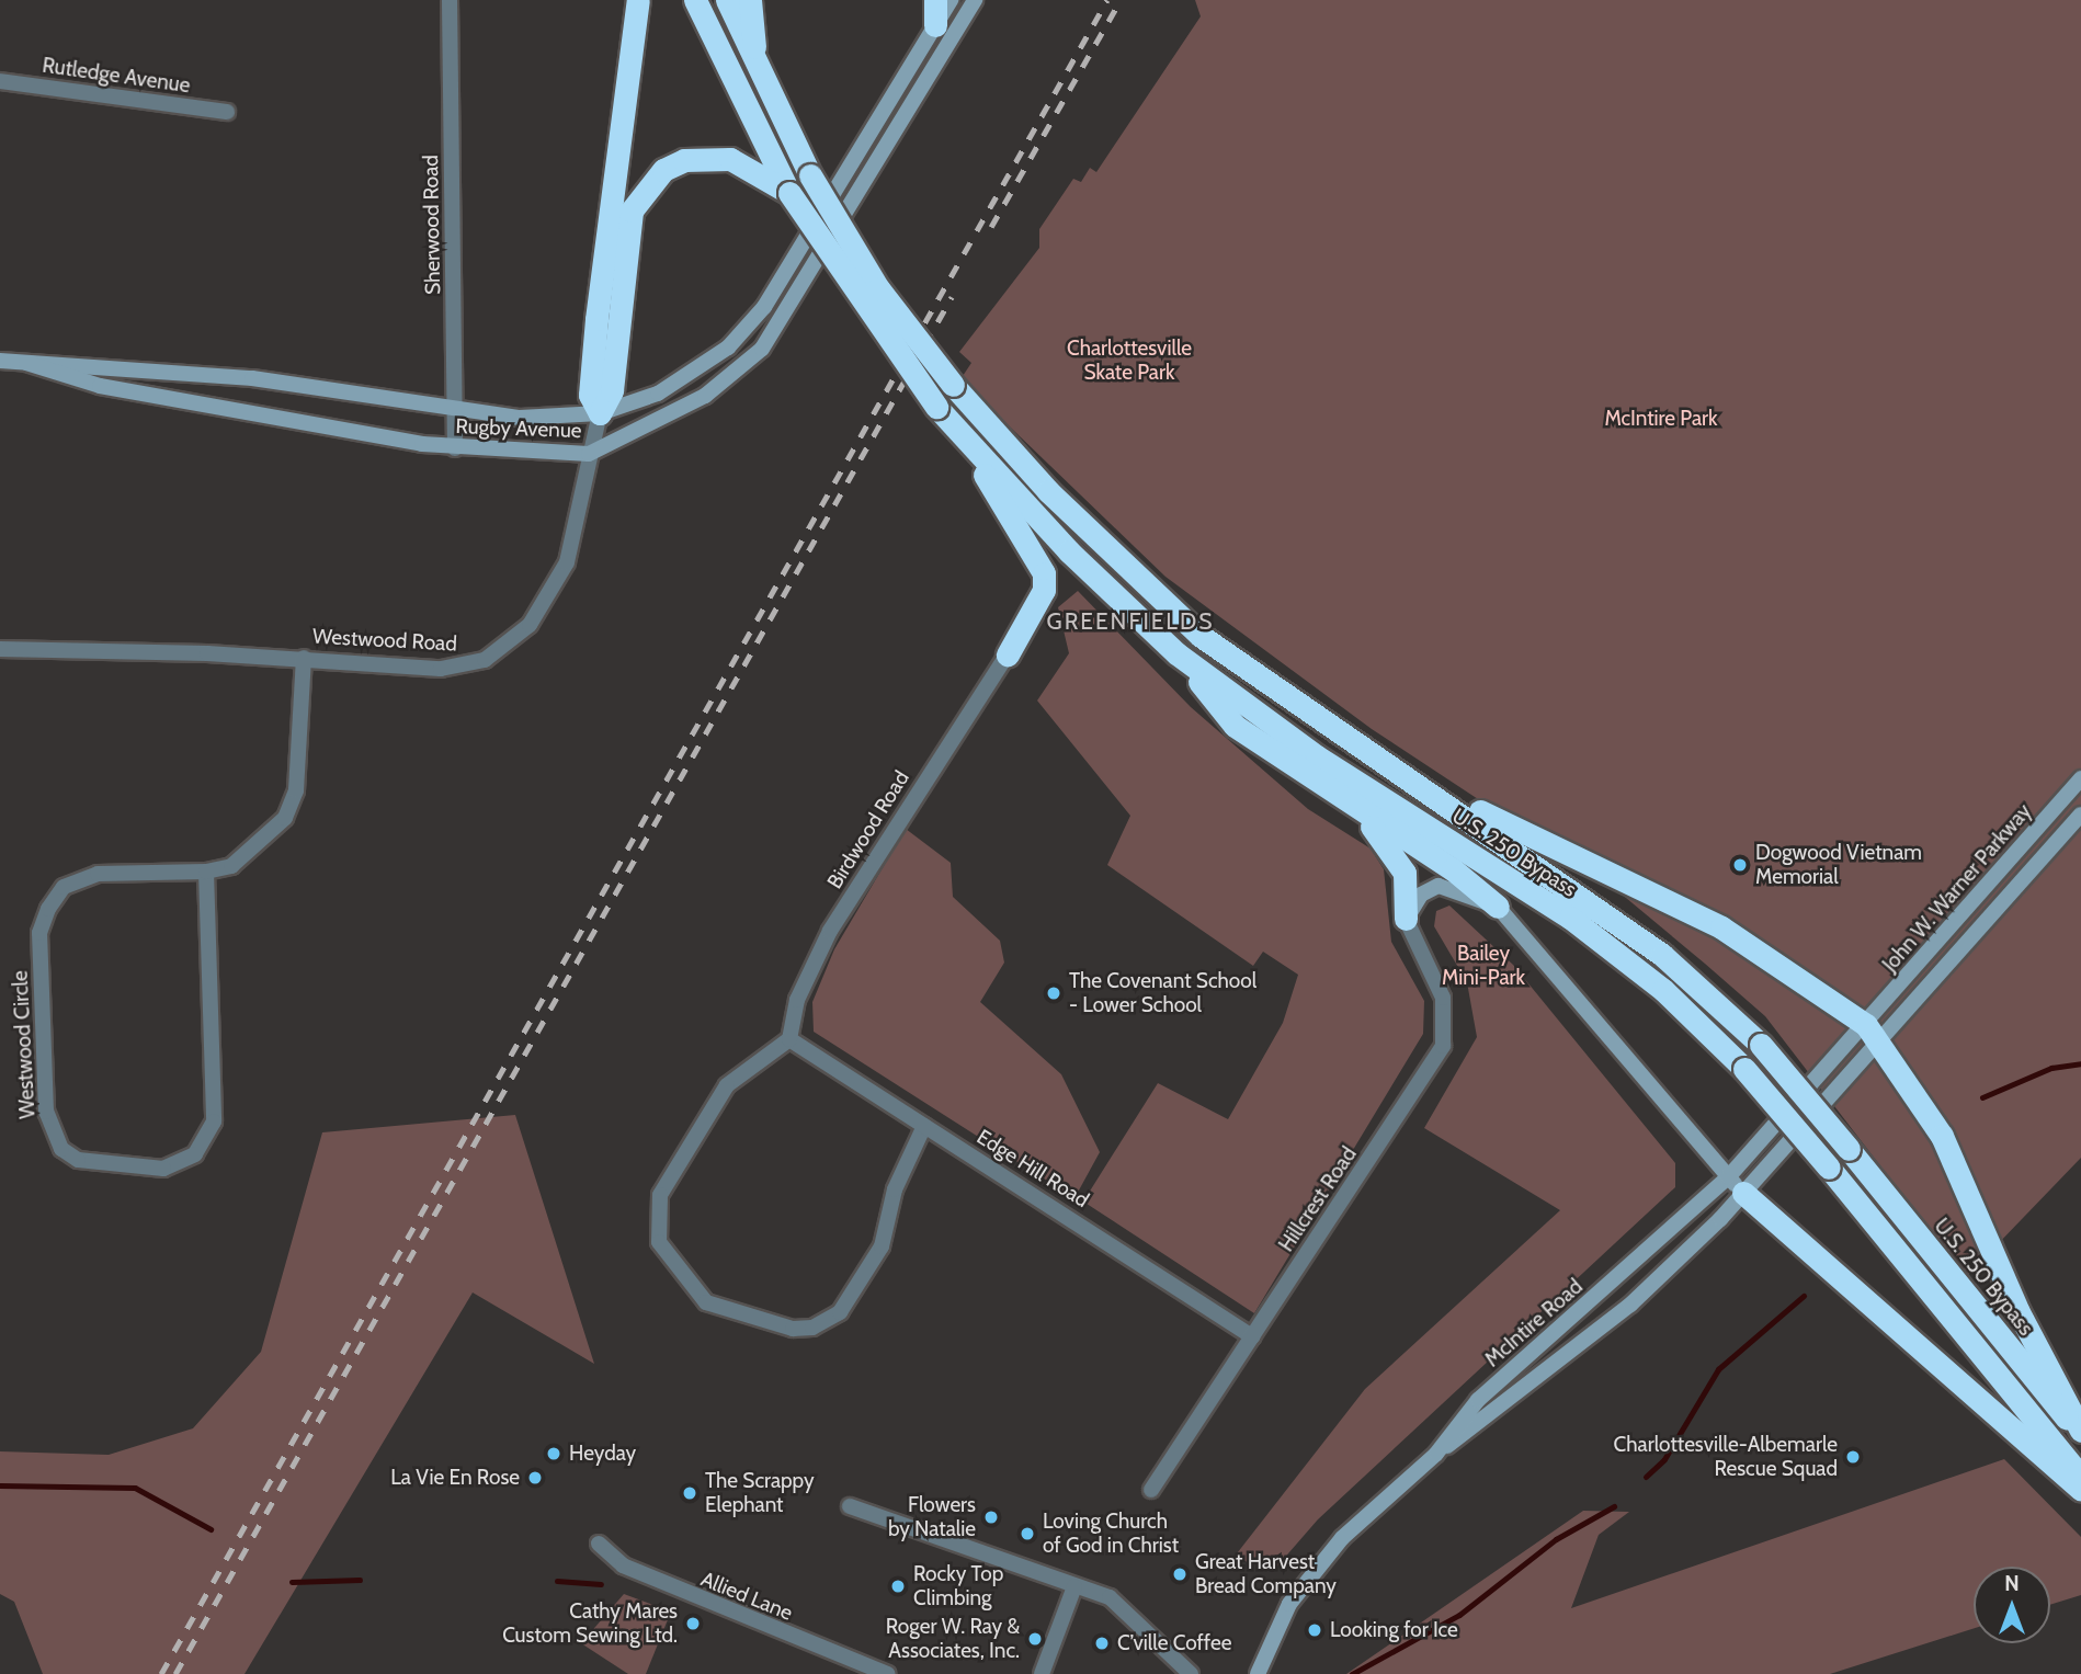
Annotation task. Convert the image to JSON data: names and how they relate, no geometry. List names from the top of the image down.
{
  "streets": {
    "highway": ["U.S. 250 Bypass"],
    "main road": ["Rugby Avenue", "John W. Warner Parkway", "McIntire Road"],
    "street": [
      "Rutledge Avenue",
      "Sherwood Road",
      "Westwood Road",
      "Birdwood Road",
      "Westwood Circle",
      "Edge Hill Road",
      "Hillcrest Road",
      "Allied Lane"
    ]
  },
  "crossings": [
    ["Sherwood Road", "Rugby Avenue"],
    ["Rugby Avenue", "Westwood Road"],
    ["Westwood Road", "Westwood Circle"],
    ["Birdwood Road", "Edge Hill Road"],
    ["Edge Hill Road", "Hillcrest Road"]
  ],
  "districts": ["GREENFIELDS"],
  "parks": ["Charlottesville Skate Park", "McIntire Park", "Bailey Mini-Park"],
  "places": [
    "Dogwood Vietnam Memorial",
    "The Covenant School - Lower School",
    "Heyday",
    "Charlottesville-Albemarle Rescue Squad",
    "La Vie En Rose",
    "The Scrappy Elephant",
    "Flowers by Natalie",
    "Loving Church of God in Christ",
    "Great Harvest Bread Company",
    "Rocky Top Climbing",
    "Cathy Mares Custom Sewing Ltd.",
    "Looking for Ice",
    "Roger W. Ray & Associates, Inc.",
    "C’ville Coffee"
  ],
  "north": "top"
}
